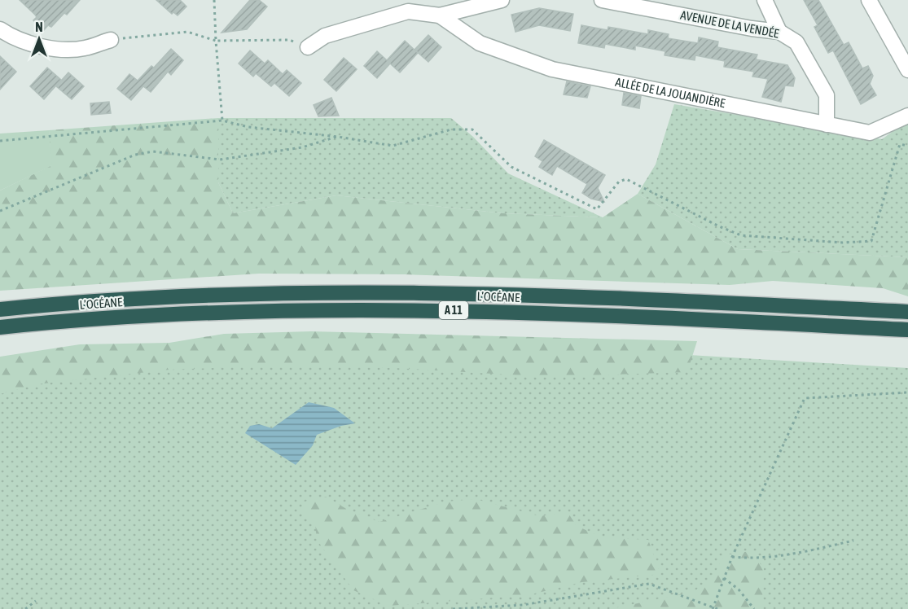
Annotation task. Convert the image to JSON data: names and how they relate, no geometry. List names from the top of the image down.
{
  "streets": {
    "highway": ["L’OCÉANE", "A 11"],
    "street": ["AVENUE DE LA VENDÉE", "ALLÉE DE LA JOUANDIÈRE"]
  },
  "crossings": [
    ["AVENUE DE LA VENDÉE", "ALLÉE DE LA JOUANDIÈRE"]
  ],
  "north": "top"
}
